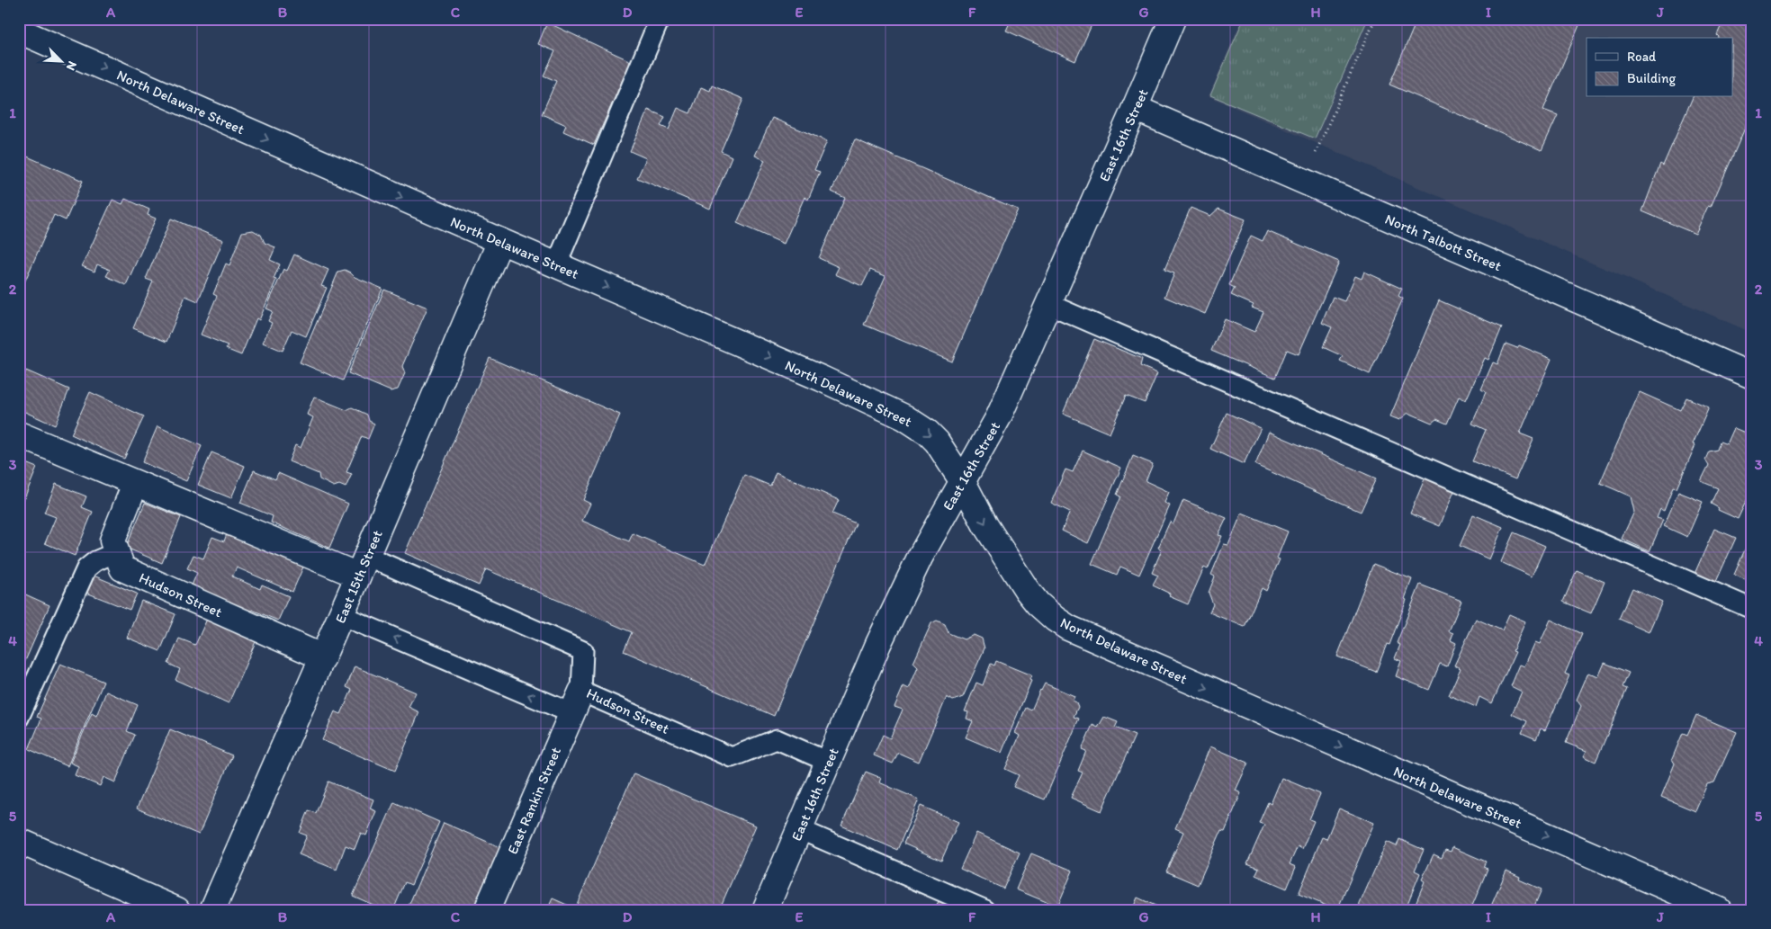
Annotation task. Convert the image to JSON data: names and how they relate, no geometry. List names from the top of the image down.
{
  "streets": {
    "main road": [
      "North Delaware Street",
      "East 16th Street",
      "North Talbott Street",
      "East 15th Street",
      "Hudson Street",
      "East Rankin Street"
    ]
  },
  "crossings": [
    ["North Delaware Street", "East 16th Street"],
    ["North Delaware Street", "East 15th Street"],
    ["East 16th Street", "North Talbott Street"],
    ["East 16th Street", "Hudson Street"],
    ["East 15th Street", "Hudson Street"],
    ["Hudson Street", "East Rankin Street"]
  ],
  "one_way": ["North Delaware Street"],
  "legend": ["Road", "Building"],
  "north": "bottom right",
  "grid": {
    "columns": [
      "A",
      "B",
      "C",
      "D",
      "E",
      "F",
      "G",
      "H",
      "I",
      "J"
    ],
    "rows": [
      "1",
      "2",
      "3",
      "4",
      "5"
    ]
  }
}
